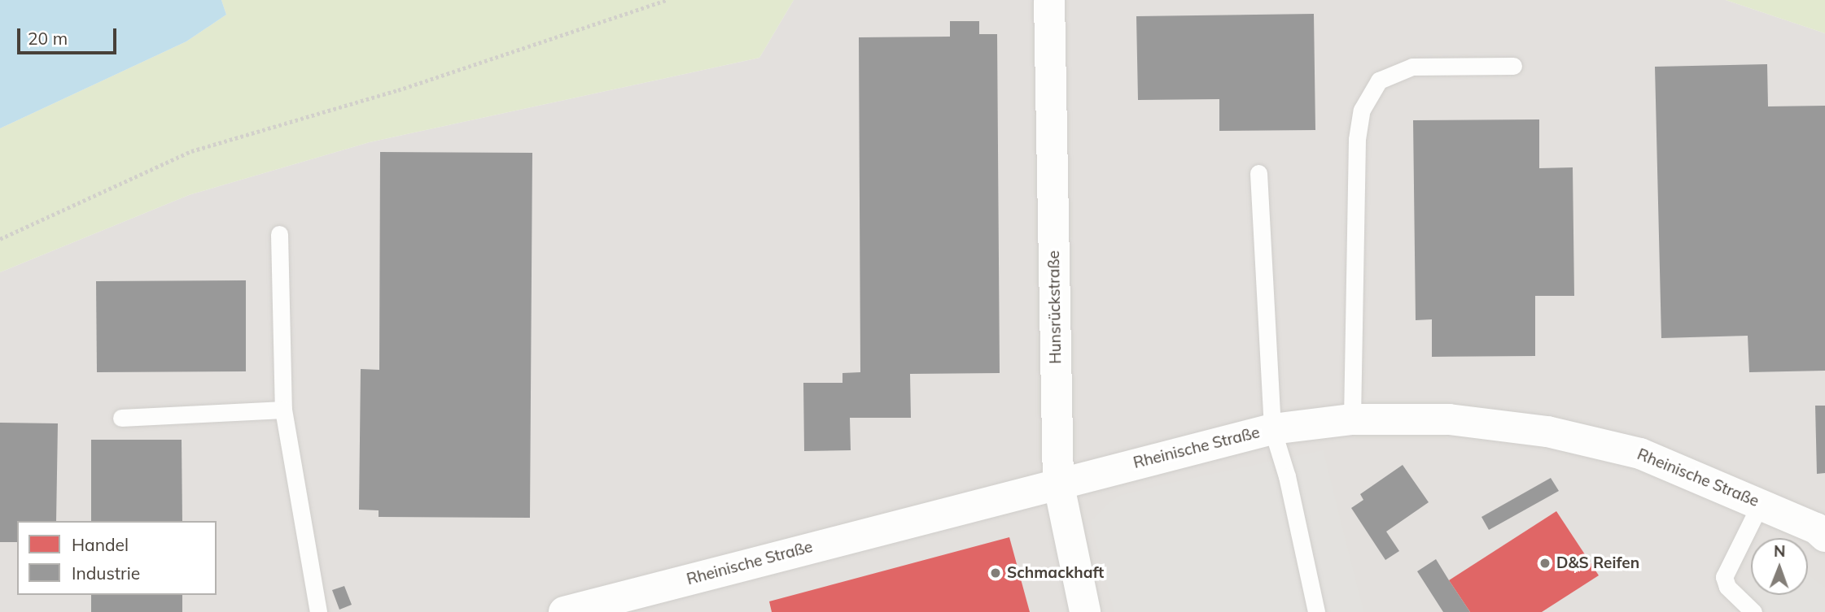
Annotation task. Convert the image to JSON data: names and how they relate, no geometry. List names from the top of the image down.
{
  "streets": {
    "street": ["Hunsrückstraße", "Rheinische Straße"]
  },
  "crossings": [
    ["Hunsrückstraße", "Rheinische Straße"]
  ],
  "places": ["D&S Reifen", "Schmackhaft"],
  "legend": ["Handel", "Industrie"],
  "scale_bar": "20 m",
  "north": "top"
}
